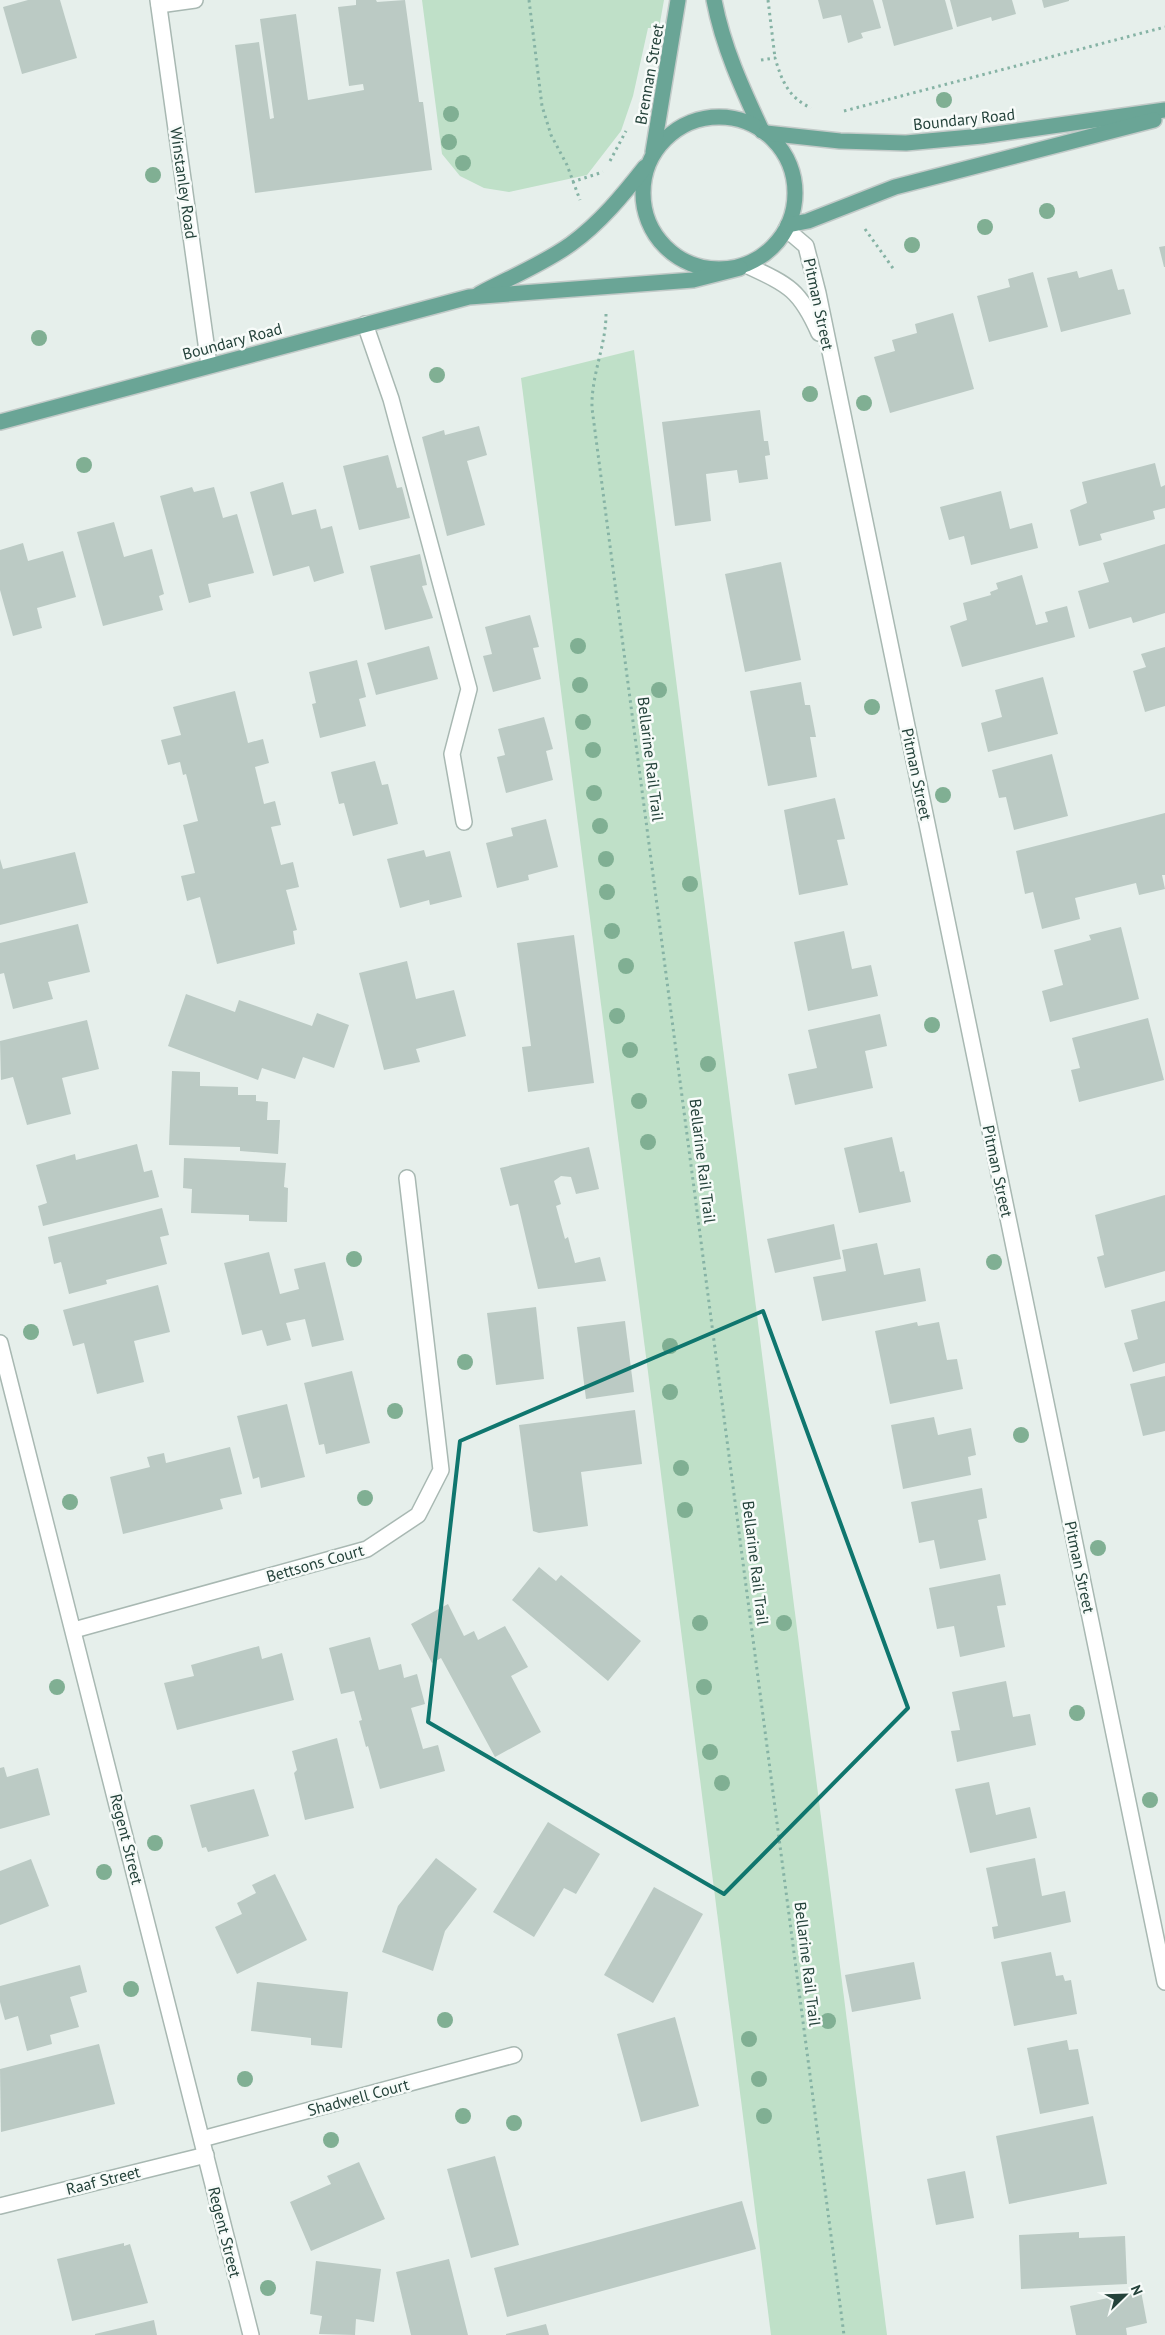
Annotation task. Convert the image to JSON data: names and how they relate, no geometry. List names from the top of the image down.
{
  "streets": {
    "main road": ["Brennan Street", "Boundary Road"],
    "street": [
      "Winstanley Road",
      "Pitman Street",
      "Bettsons Court",
      "Regent Street",
      "Shadwell Court",
      "Raaf Street"
    ],
    "path": ["Bellarine Rail Trail"]
  },
  "crossings": [
    ["Brennan Street", "Boundary Road"],
    ["Brennan Street", "Pitman Street"],
    ["Boundary Road", "Winstanley Road"],
    ["Boundary Road", "Pitman Street"],
    ["Boundary Road", "Bellarine Rail Trail"],
    ["Bettsons Court", "Regent Street"],
    ["Regent Street", "Shadwell Court"],
    ["Regent Street", "Raaf Street"]
  ],
  "north": "top right"
}
